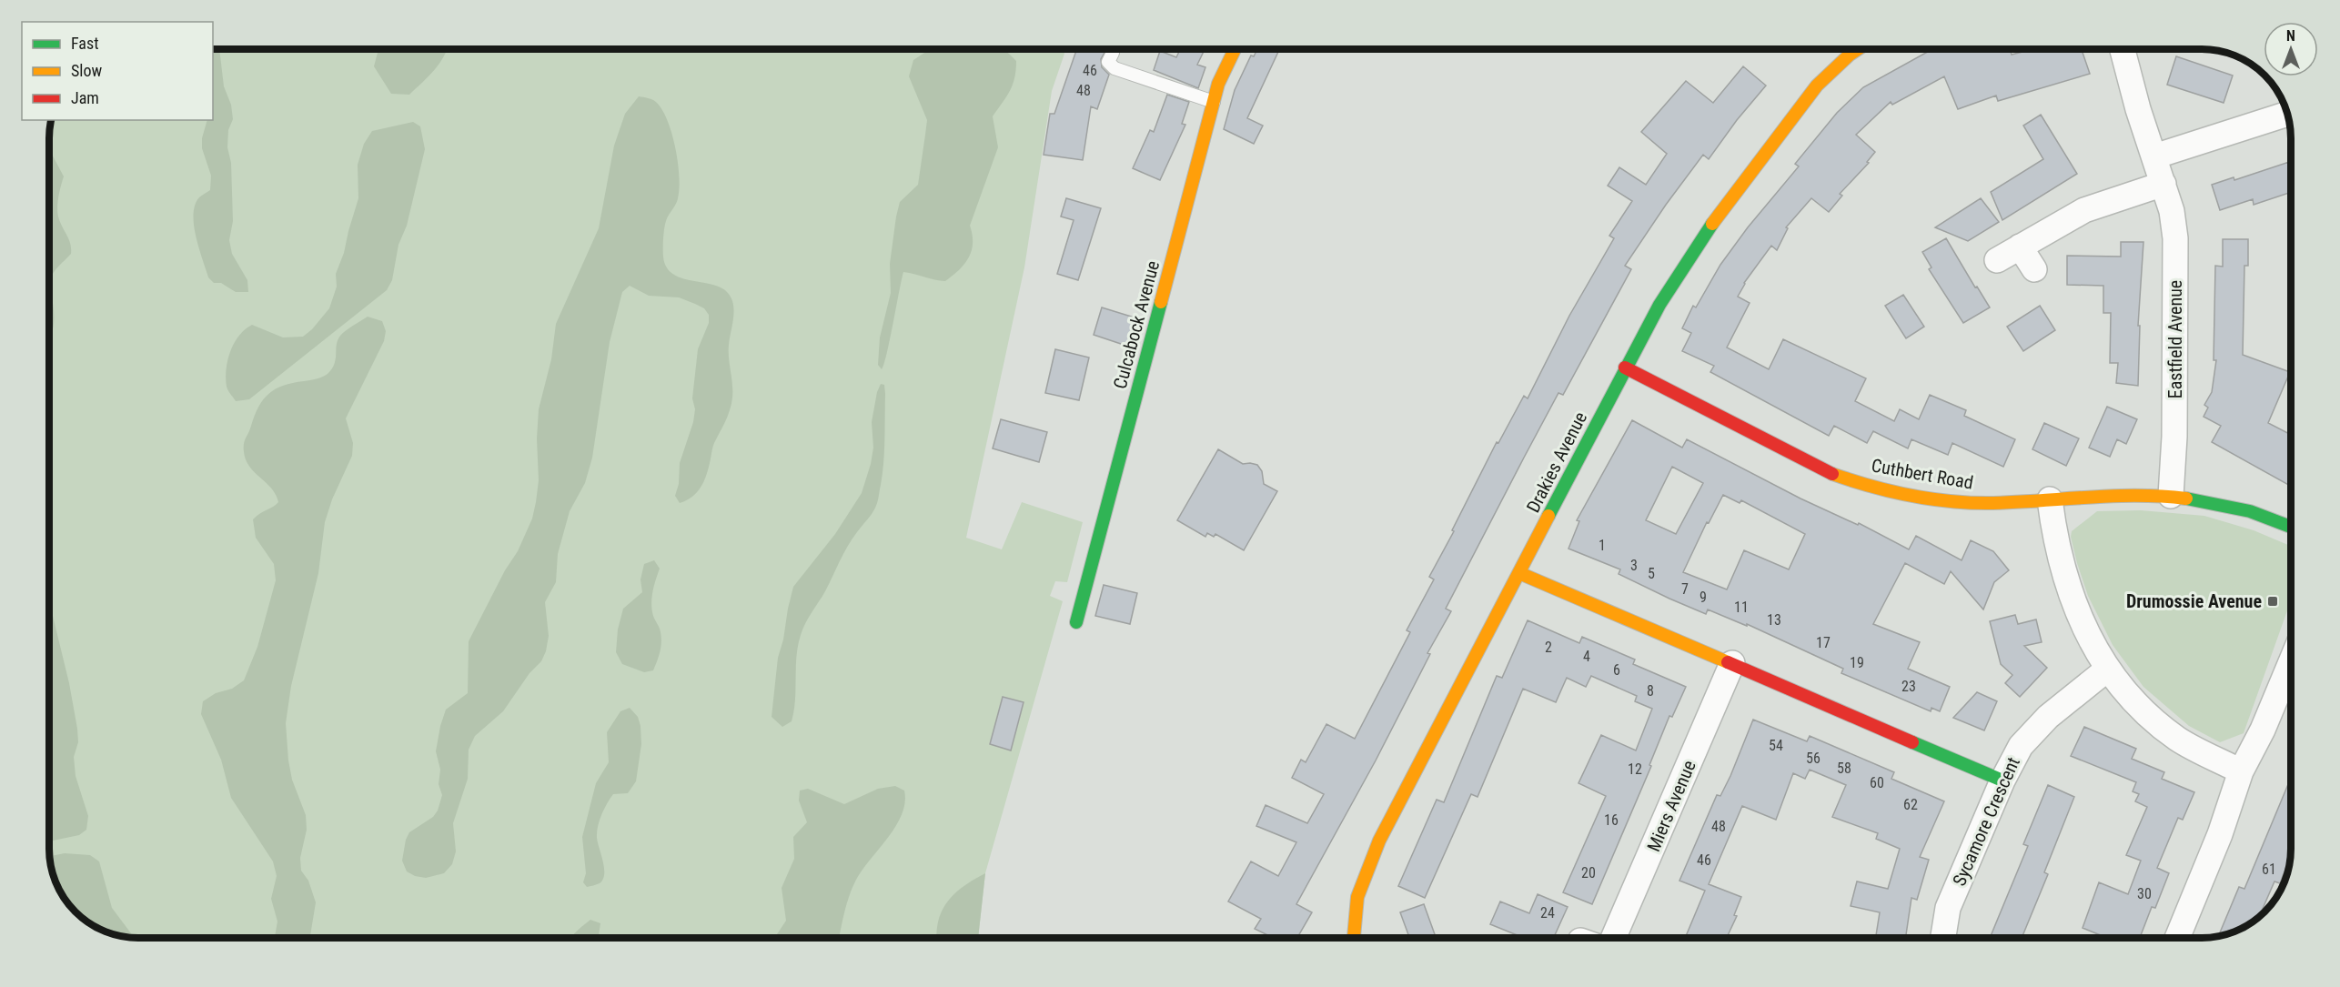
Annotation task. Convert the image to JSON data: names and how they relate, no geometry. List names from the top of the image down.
{
  "streets": {
    "street": [
      "Culcabock Avenue",
      "Eastfield Avenue",
      "Drakies Avenue",
      "Cuthbert Road",
      "Miers Avenue",
      "Sycamore Crescent"
    ]
  },
  "crossings": [
    ["Eastfield Avenue", "Cuthbert Road"],
    ["Drakies Avenue", "Cuthbert Road"]
  ],
  "places": {
    "transit": ["Drumossie Avenue"]
  },
  "house_numbers": [
    "46",
    "48",
    "1",
    "3",
    "5",
    "7",
    "9",
    "11",
    "13",
    "17",
    "2",
    "4",
    "19",
    "6",
    "23",
    "8",
    "54",
    "56",
    "58",
    "12",
    "60",
    "62",
    "16",
    "48",
    "46",
    "61",
    "20",
    "30",
    "24"
  ],
  "legend": ["Fast", "Slow", "Jam"],
  "north": "top"
}
